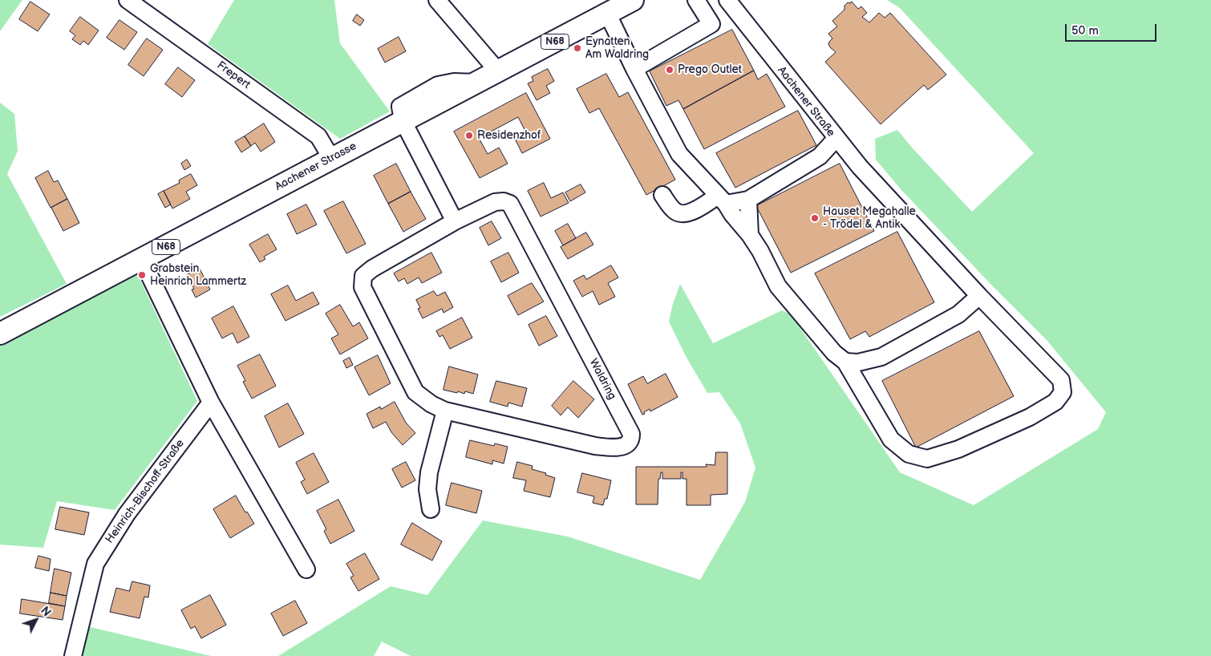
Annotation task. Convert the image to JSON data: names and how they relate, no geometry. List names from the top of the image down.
{
  "streets": {
    "main road": ["N68", "Aachener Strasse"],
    "street": [
      "Frepert",
      "Aachener Straße",
      "Waldring",
      "Heinrich-Bischoff-Straße"
    ]
  },
  "crossings": [
    ["Frepert", "Aachener Strasse"]
  ],
  "places": [
    "Eynatten Am Waldring",
    "Prego Outlet",
    "Residenzhof",
    "Hauset Megahalle - Trödel & Antik",
    "Grabstein Heinrich Lammertz"
  ],
  "scale_bar": "50 m",
  "north": "top right"
}
